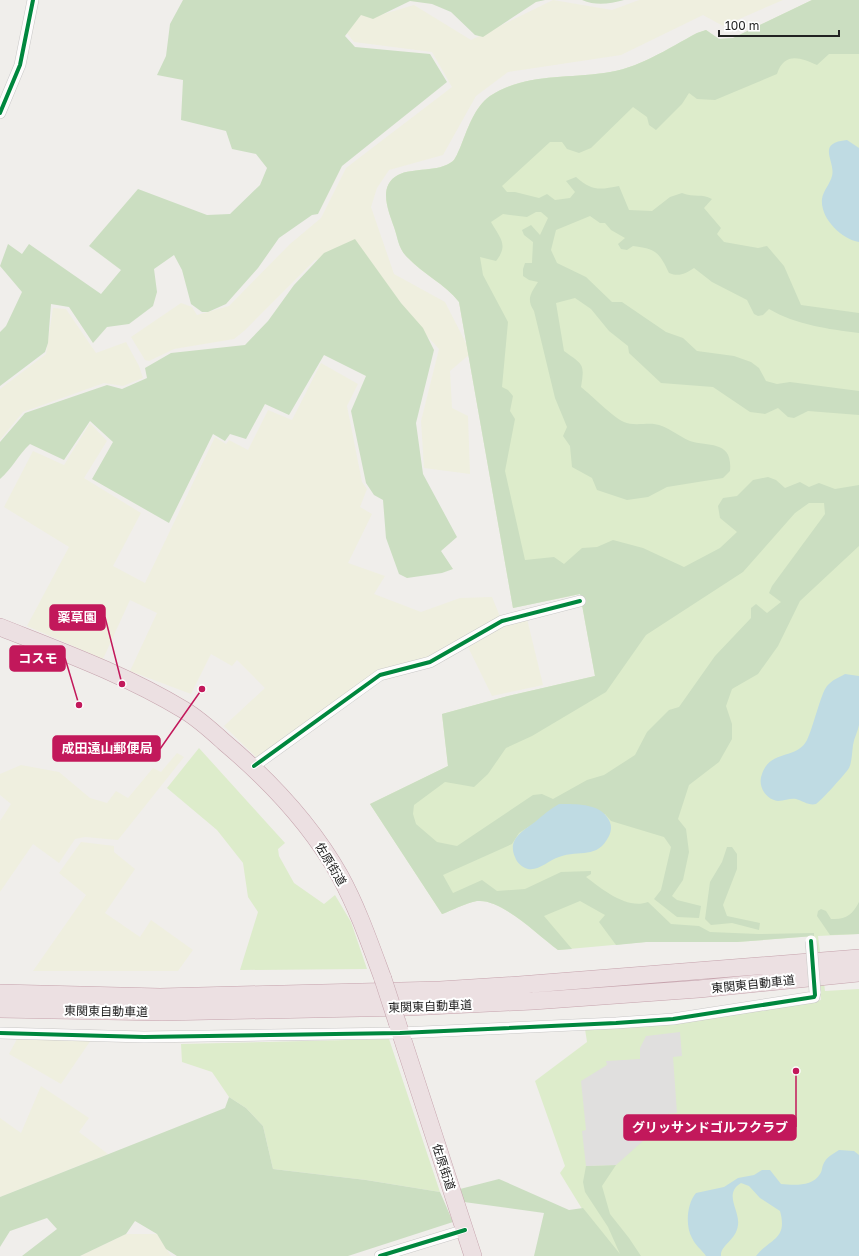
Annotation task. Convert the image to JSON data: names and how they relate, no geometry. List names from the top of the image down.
{
  "streets": {
    "highway": ["佐原街道", "東関東自動車道"]
  },
  "places": [
    "薬草園",
    "成田遠山郵便局",
    "コスモ",
    "グリッサンドゴルフクラブ"
  ],
  "scale_bar": "100 m"
}
